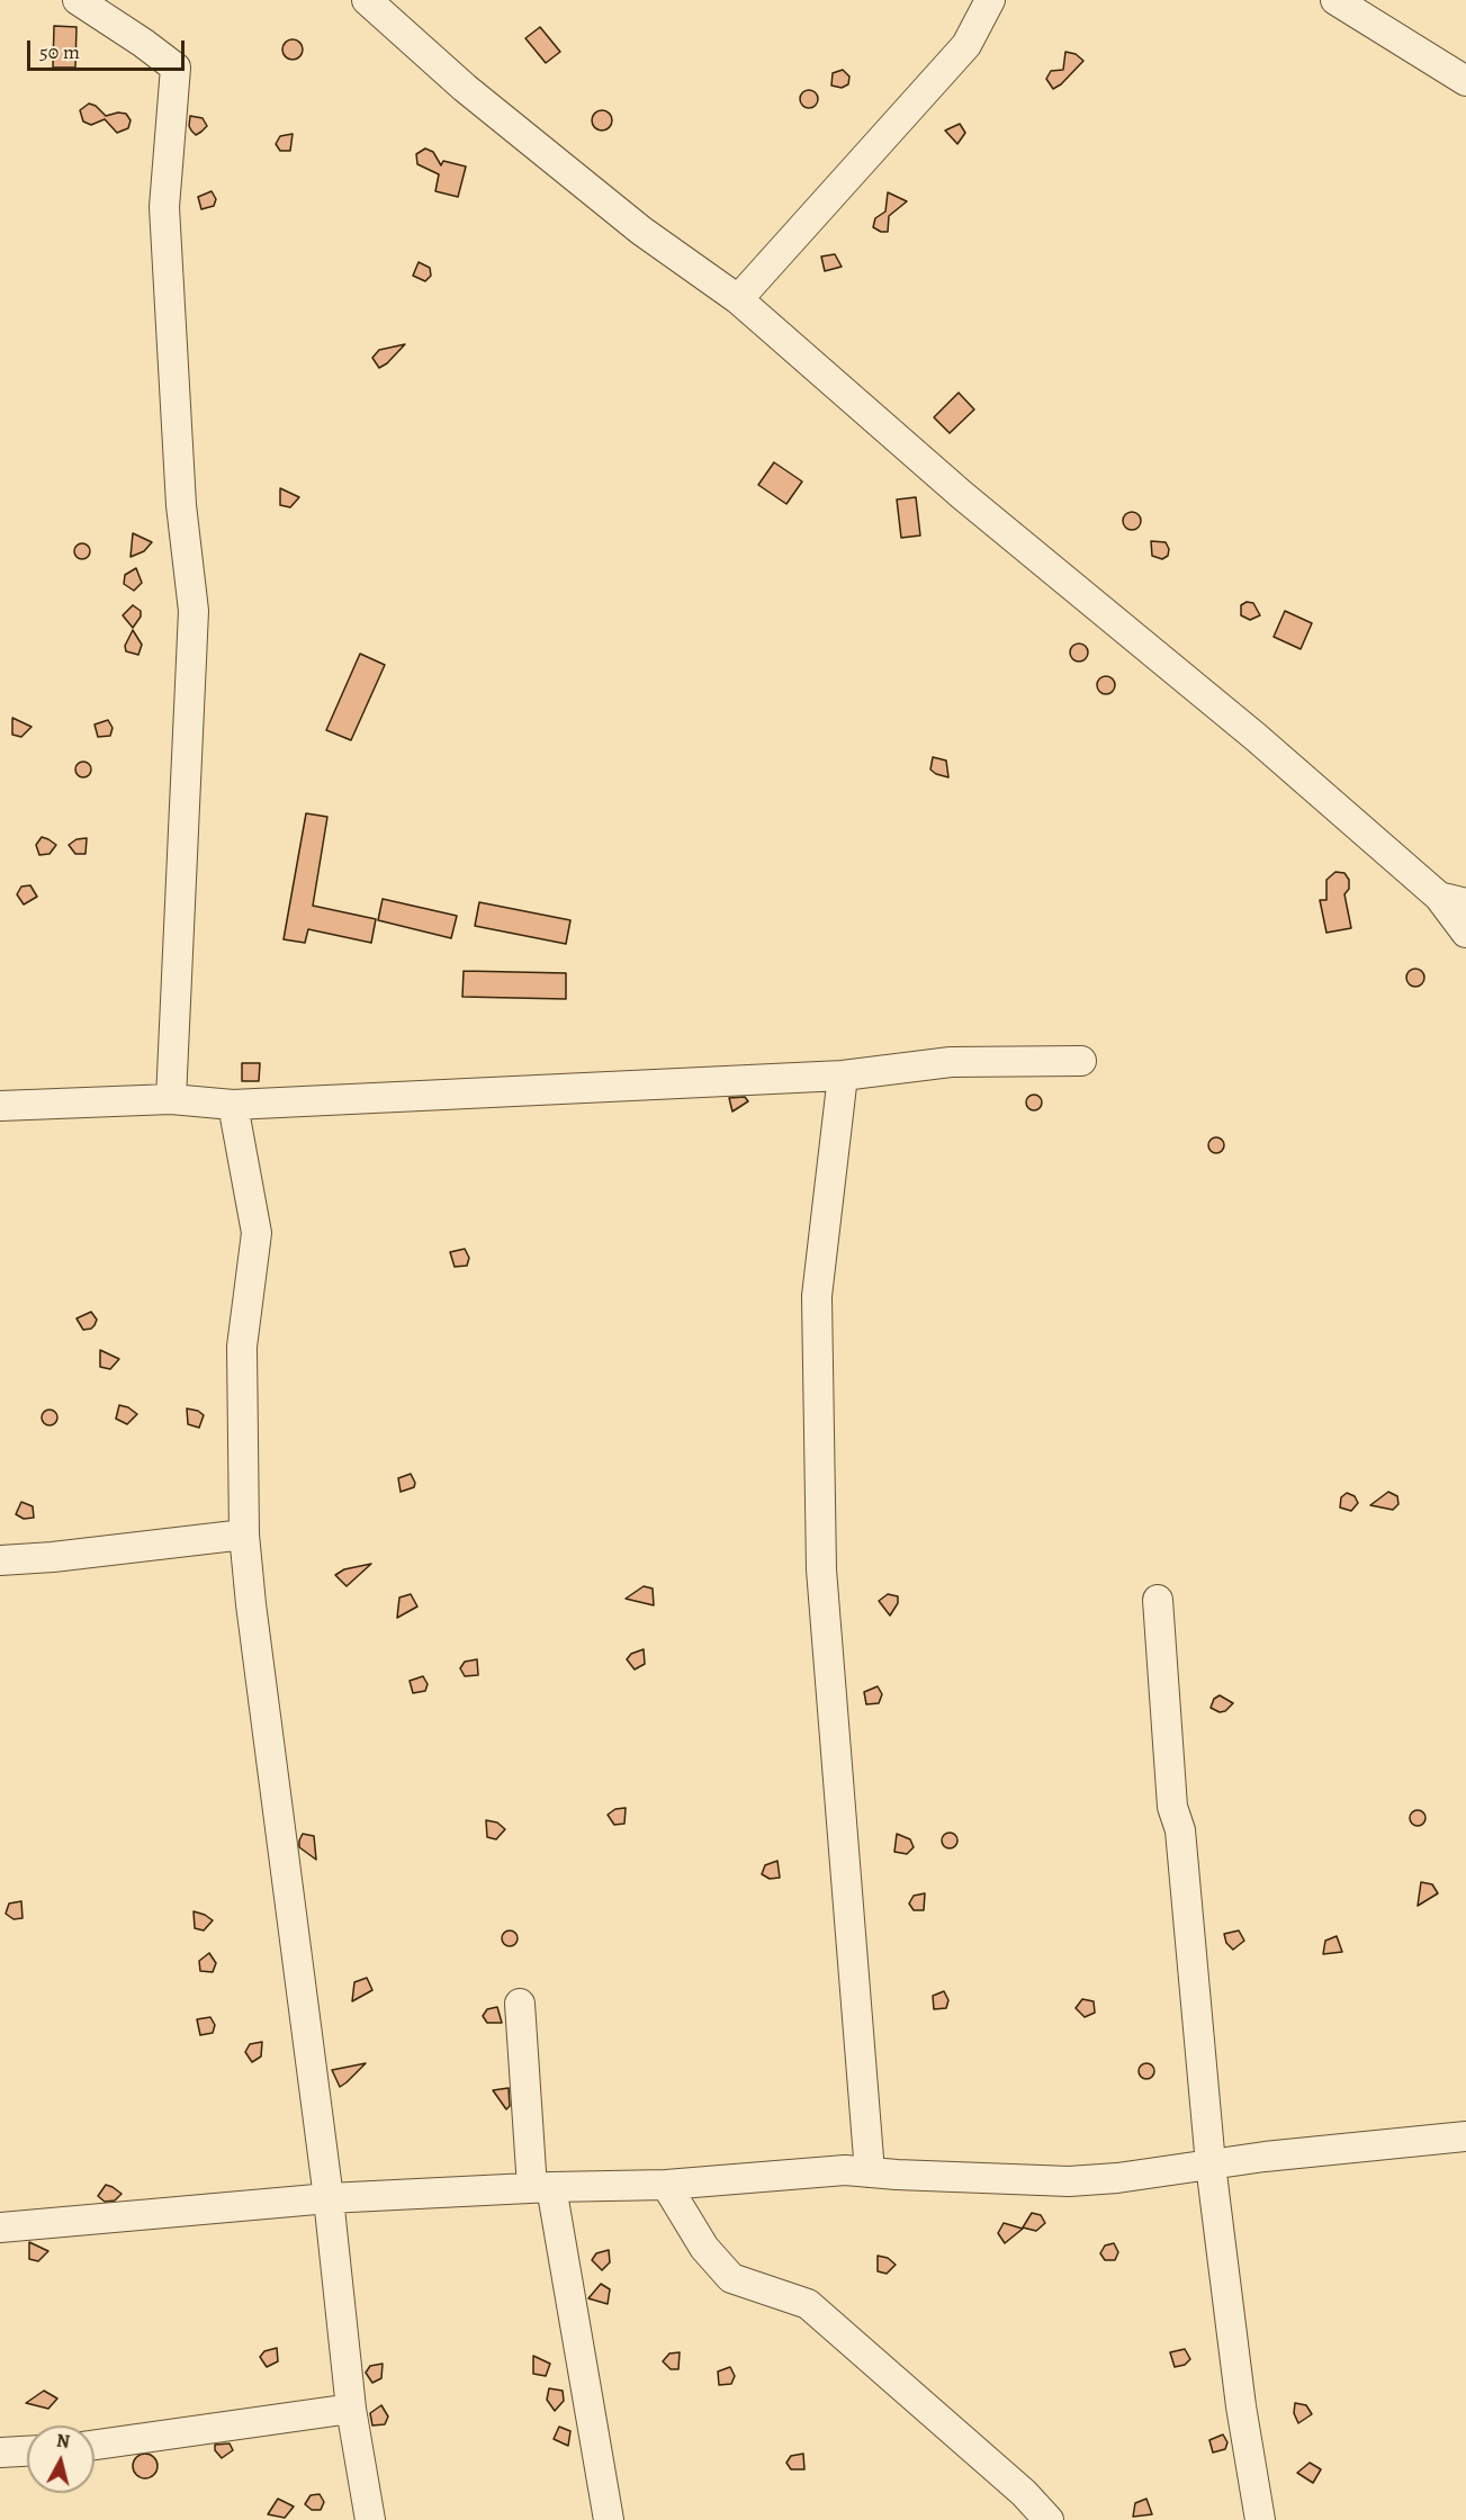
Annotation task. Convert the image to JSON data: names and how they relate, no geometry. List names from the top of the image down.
{
  "scale_bar": "50 m",
  "north": "top"
}
